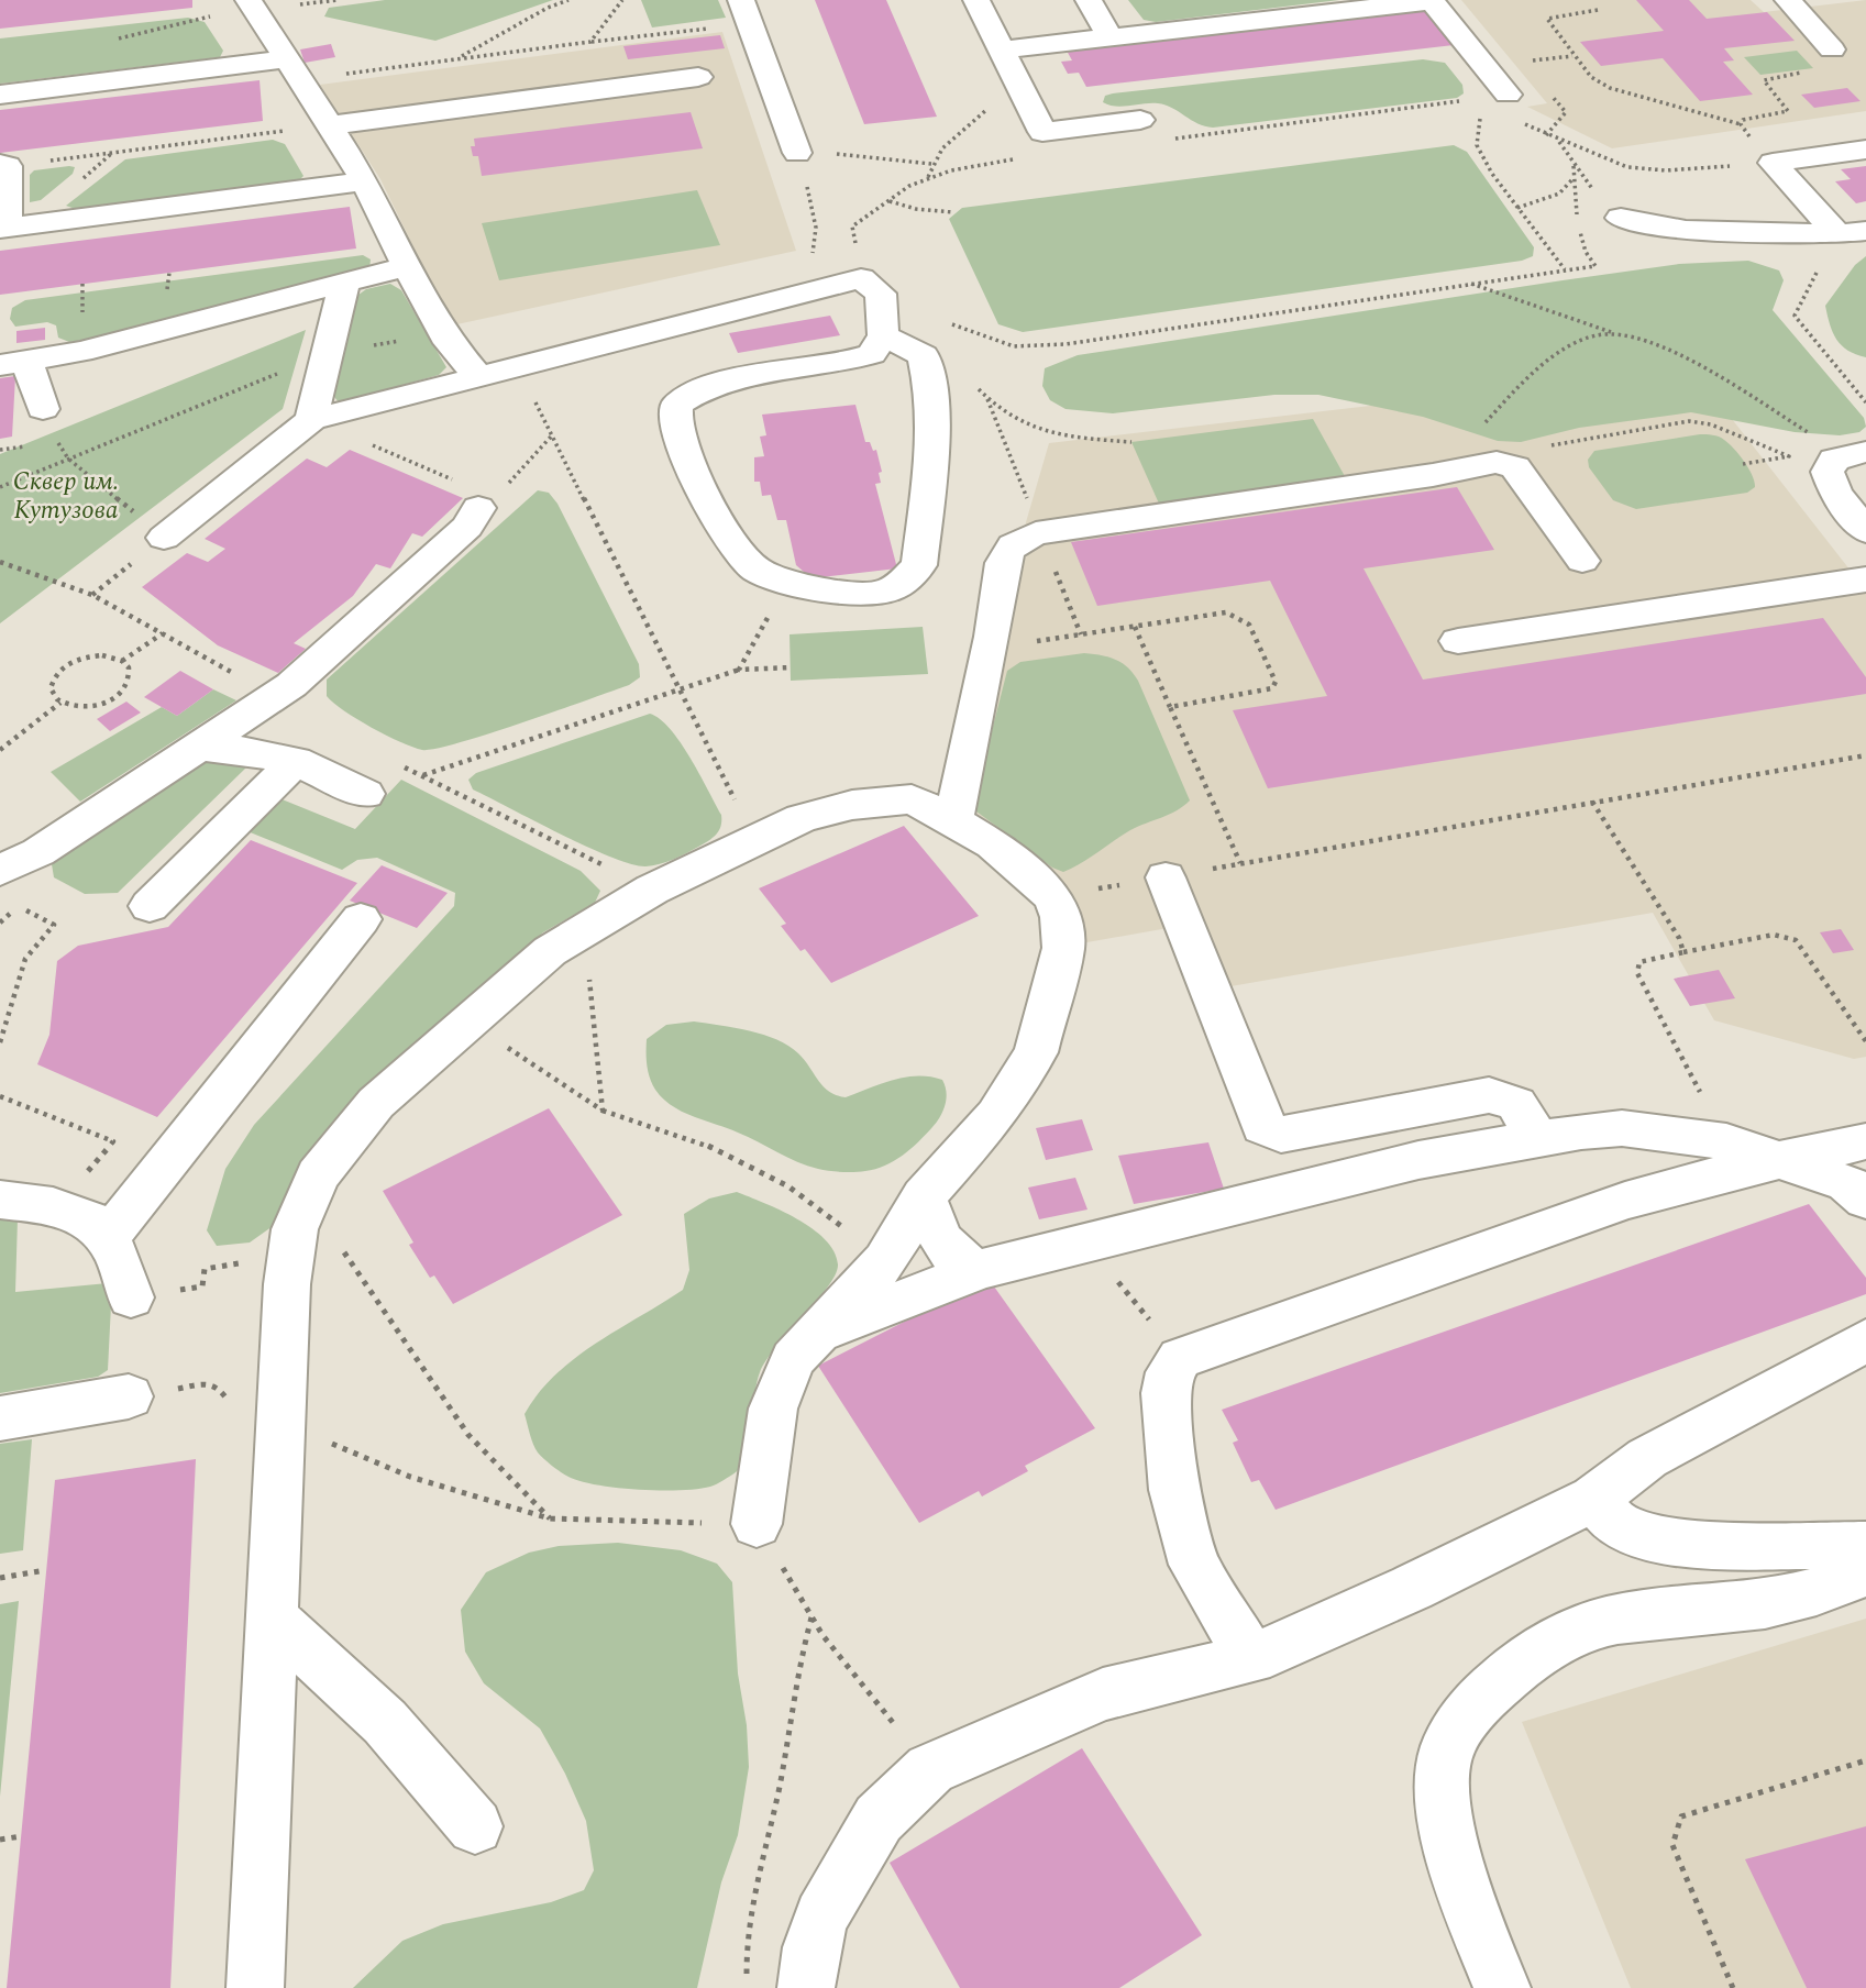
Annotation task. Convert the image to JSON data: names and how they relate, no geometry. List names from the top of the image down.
{
  "parks": ["Cквер им. Кутузова"]
}
